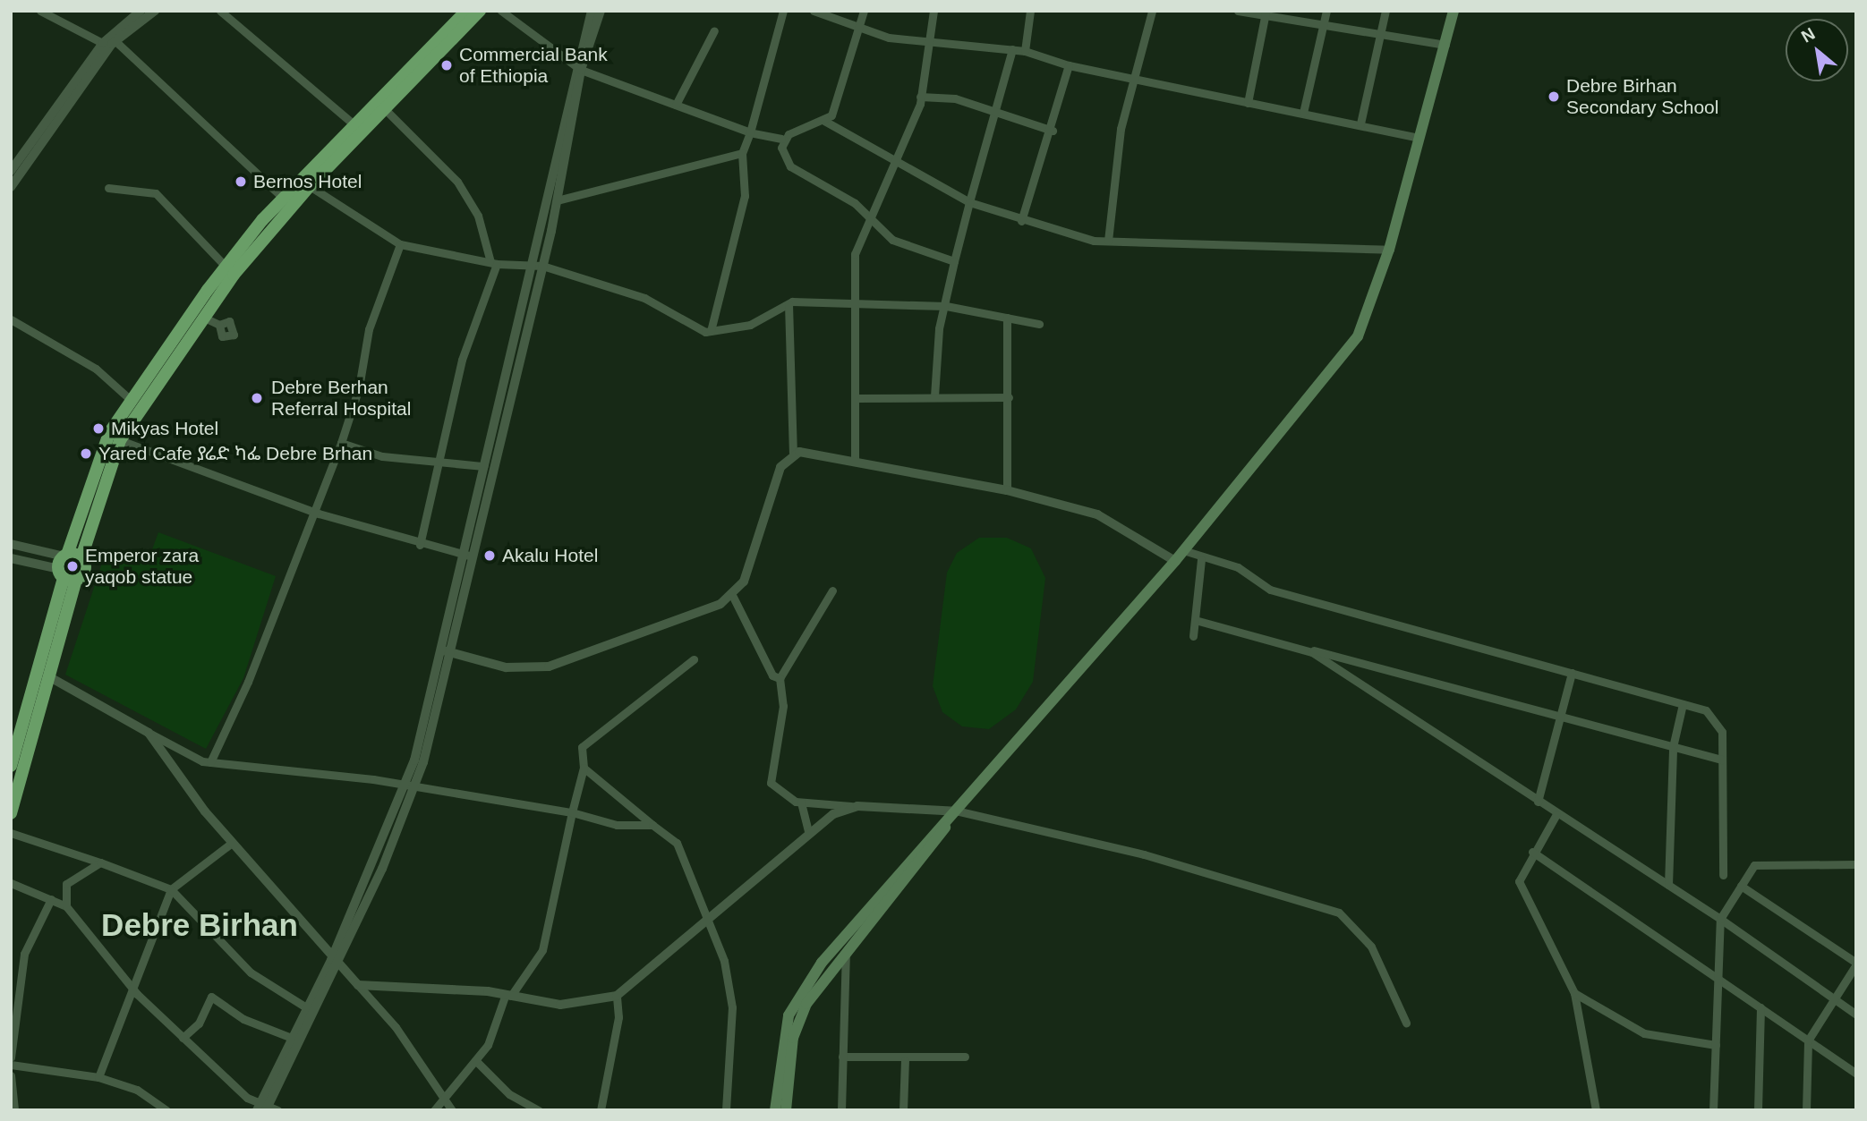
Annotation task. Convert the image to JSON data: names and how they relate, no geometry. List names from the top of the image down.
{
  "districts": ["Debre Birhan"],
  "places": [
    "Commercial Bank of Ethiopia",
    "Debre Birhan Secondary School",
    "Bernos Hotel",
    "Debre Berhan Referral Hospital",
    "Mikyas Hotel",
    "Yared Cafe ያሬድ ካፌ Debre Brhan",
    "Akalu Hotel",
    "Emperor zara yaqob statue"
  ],
  "north": "top left"
}
